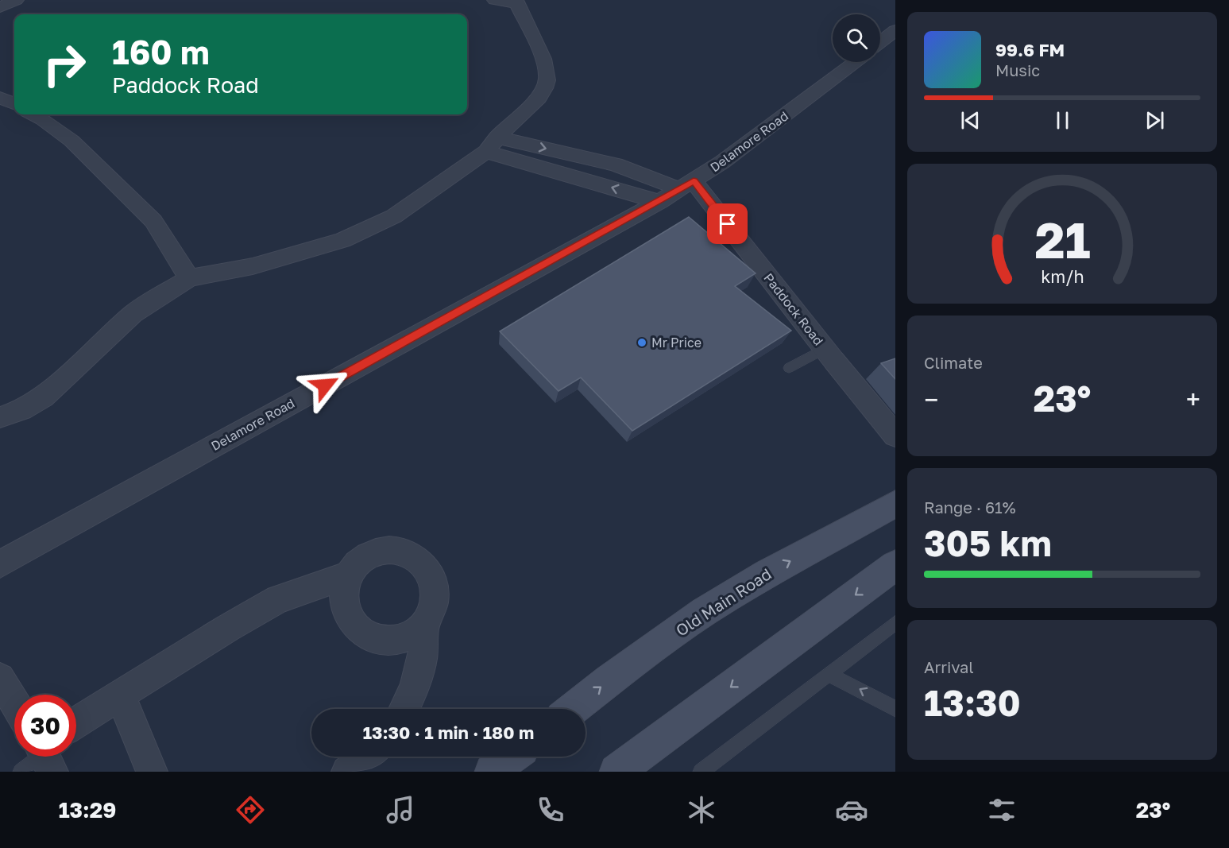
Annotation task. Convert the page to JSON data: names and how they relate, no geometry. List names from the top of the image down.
{
  "streets": {
    "main road": ["Old Main Road"],
    "street": ["Delamore Road", "Paddock Road"]
  },
  "crossings": [
    ["Delamore Road", "Paddock Road"]
  ],
  "places": ["Mr Price"],
  "page": {
    "turn": ["160 m", "Paddock Road"],
    "song": ["99.6 FM", "Music"],
    "tile": [
      "Climate",
      ["Range · 61%", "305 km"],
      ["Arrival", "13:30"]
    ],
    "heat": ["−", "23°", "+"],
    "limit": "30",
    "trip": "13:30 · 1 min · 180 m",
    "tabs": ["13:29", "23°"],
    "gauge": ["21", "km/h"]
  }
}
